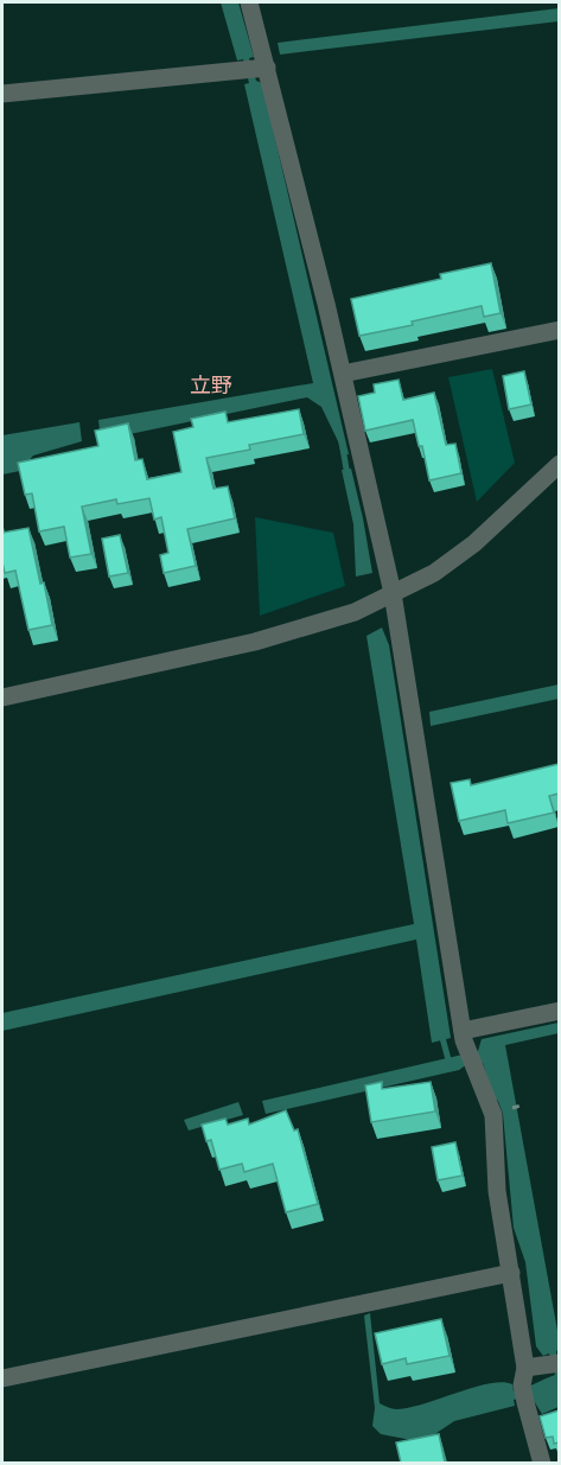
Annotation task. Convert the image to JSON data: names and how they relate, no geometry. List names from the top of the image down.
{
  "districts": ["立野"]
}
